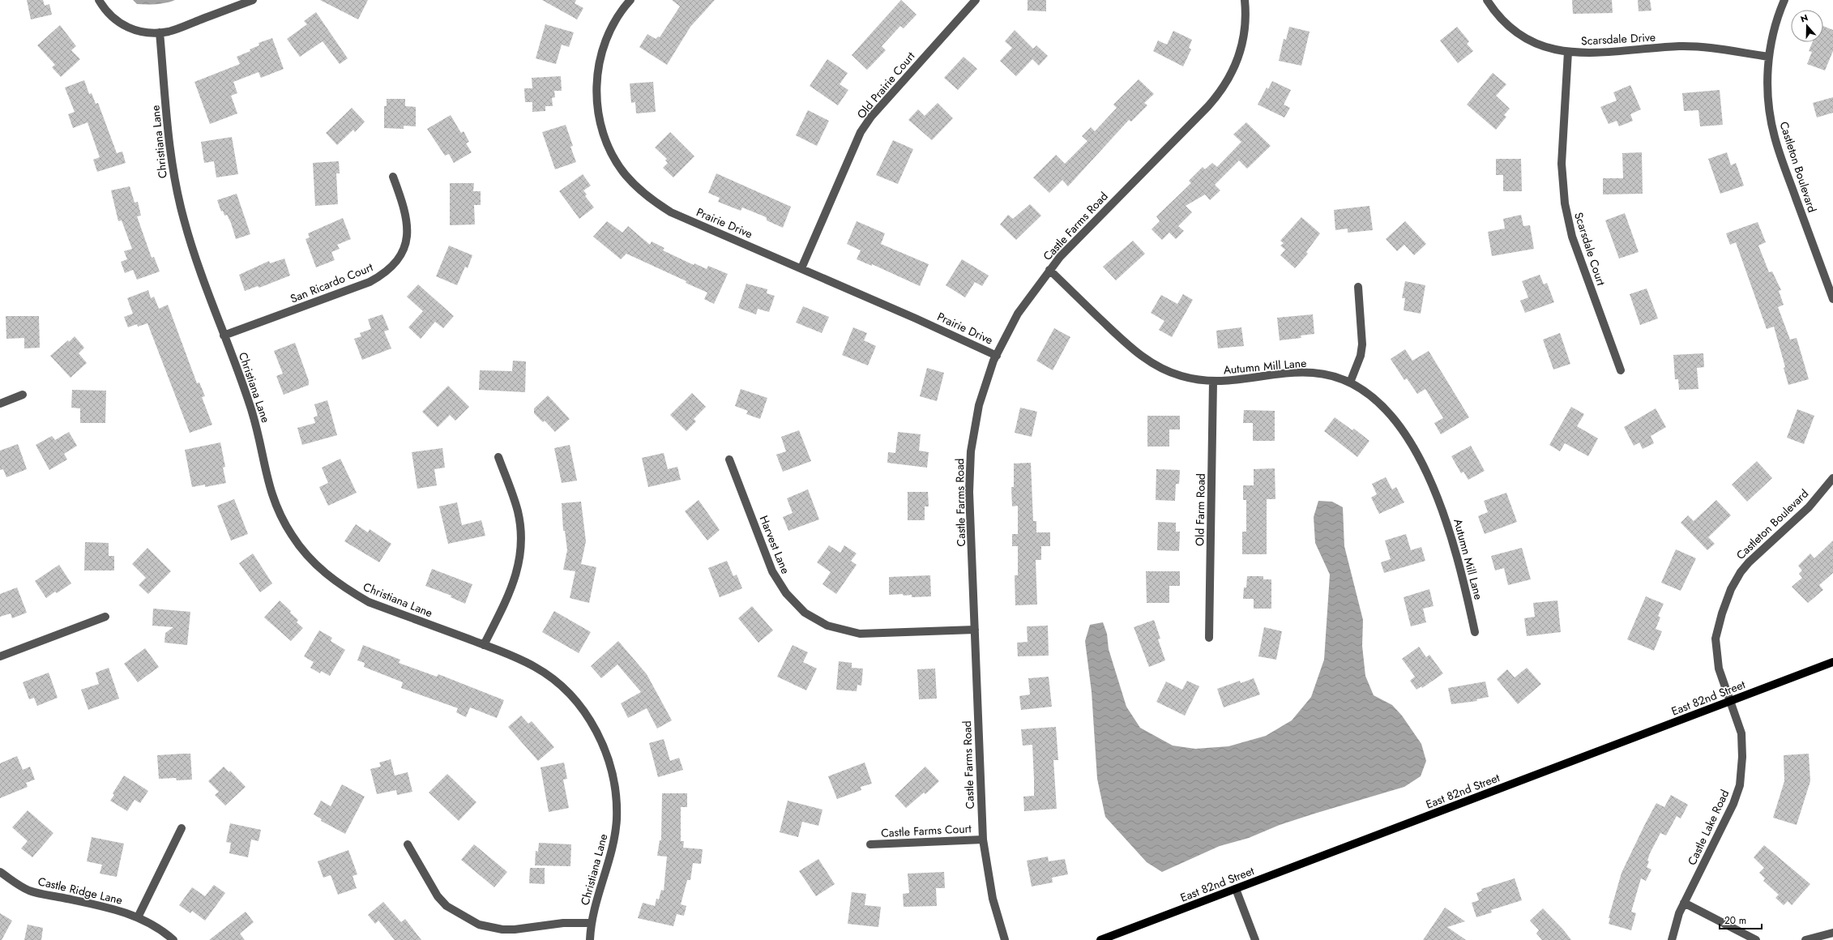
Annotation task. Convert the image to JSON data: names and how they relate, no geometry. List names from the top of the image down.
{
  "streets": {
    "main road": ["East 82nd Street"],
    "street": [
      "Scarsdale Drive",
      "Old Prairie Court",
      "Christiana Lane",
      "Castleton Boulevard",
      "Prairie Drive",
      "Castle Farms Road",
      "Scarsdale Court",
      "San Ricardo Court",
      "Autumn Mill Lane",
      "Old Farm Road",
      "Harvest Lane",
      "Castle Lake Road",
      "Castle Farms Court",
      "Castle Ridge Lane"
    ]
  },
  "crossings": [
    ["Scarsdale Drive", "Castleton Boulevard"],
    ["Scarsdale Drive", "Scarsdale Court"],
    ["Old Prairie Court", "Prairie Drive"],
    ["Christiana Lane", "San Ricardo Court"],
    ["Castleton Boulevard", "East 82nd Street"],
    ["Castleton Boulevard", "Castle Lake Road"],
    ["Prairie Drive", "Castle Farms Road"],
    ["Castle Farms Road", "Autumn Mill Lane"],
    ["Castle Farms Road", "Harvest Lane"],
    ["Castle Farms Road", "Castle Farms Court"],
    ["Autumn Mill Lane", "Old Farm Road"],
    ["East 82nd Street", "Castle Lake Road"]
  ],
  "scale_bar": "20 m",
  "north": "top"
}
